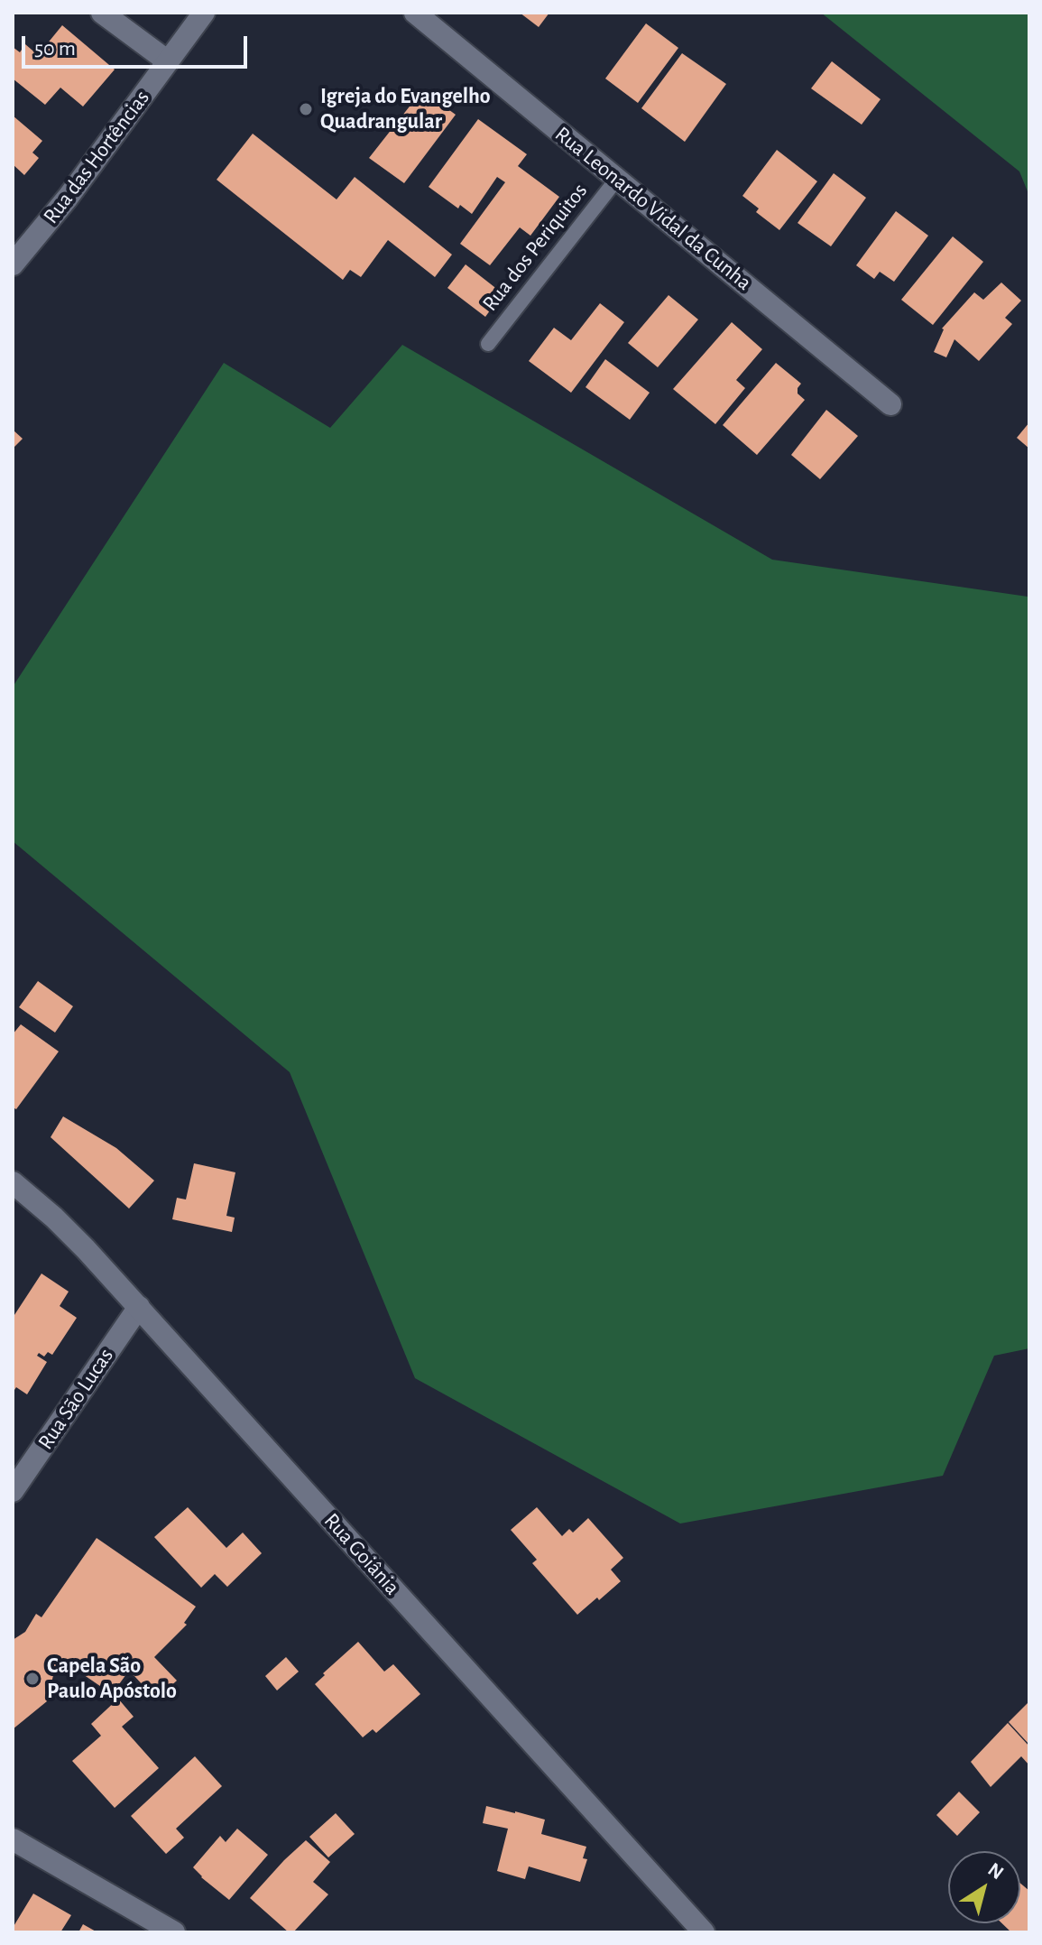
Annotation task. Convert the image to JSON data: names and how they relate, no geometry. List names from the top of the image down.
{
  "streets": {
    "street": [
      "Rua das Hortências",
      "Rua Leonardo Vidal da Cunha",
      "Rua São Lucas",
      "Rua Goiânia"
    ],
    "lane": ["Rua dos Periquitos"]
  },
  "crossings": [
    ["Rua Leonardo Vidal da Cunha", "Rua dos Periquitos"],
    ["Rua São Lucas", "Rua Goiânia"]
  ],
  "places": ["Igreja do Evangelho Quadrangular", "Capela São Paulo Apóstolo"],
  "scale_bar": "50 m",
  "north": "top right"
}
